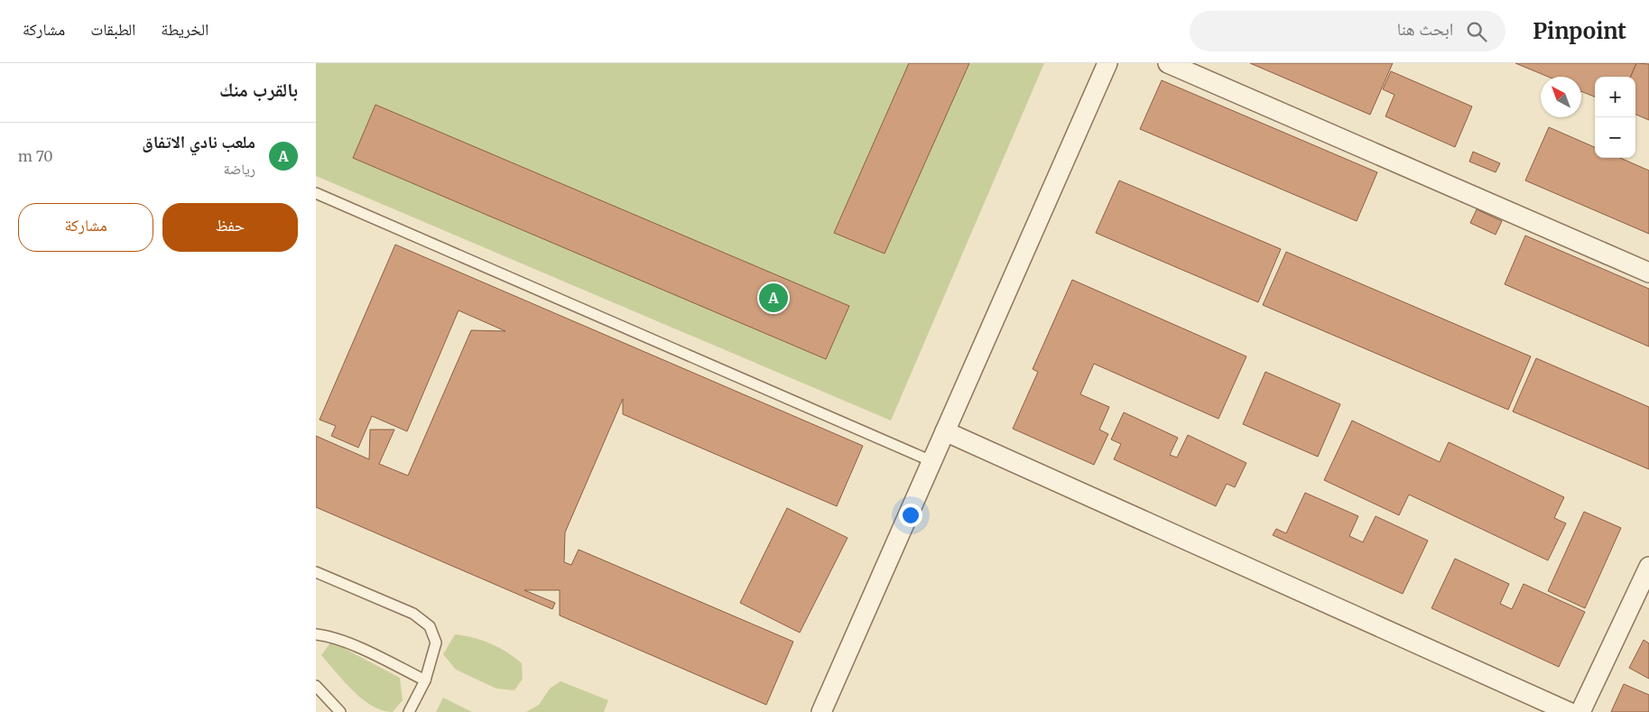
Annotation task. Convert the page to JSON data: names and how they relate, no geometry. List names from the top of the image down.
{
  "north": "top left",
  "page": {
    "header": "Pinpoint",
    "search": "ابحث هنا",
    "nav": ["الخريطة", "الطبقات", "مشاركة"],
    "heading": "بالقرب منك",
    "map_buttons": ["+", "−"],
    "list": [
      {
        "mark": "A",
        "name": "ملعب نادي الاتفاق",
        "note": "رياضة",
        "value": "70 m"
      }
    ],
    "buttons": ["حفظ", "مشاركة"],
    "pins": "A"
  }
}
